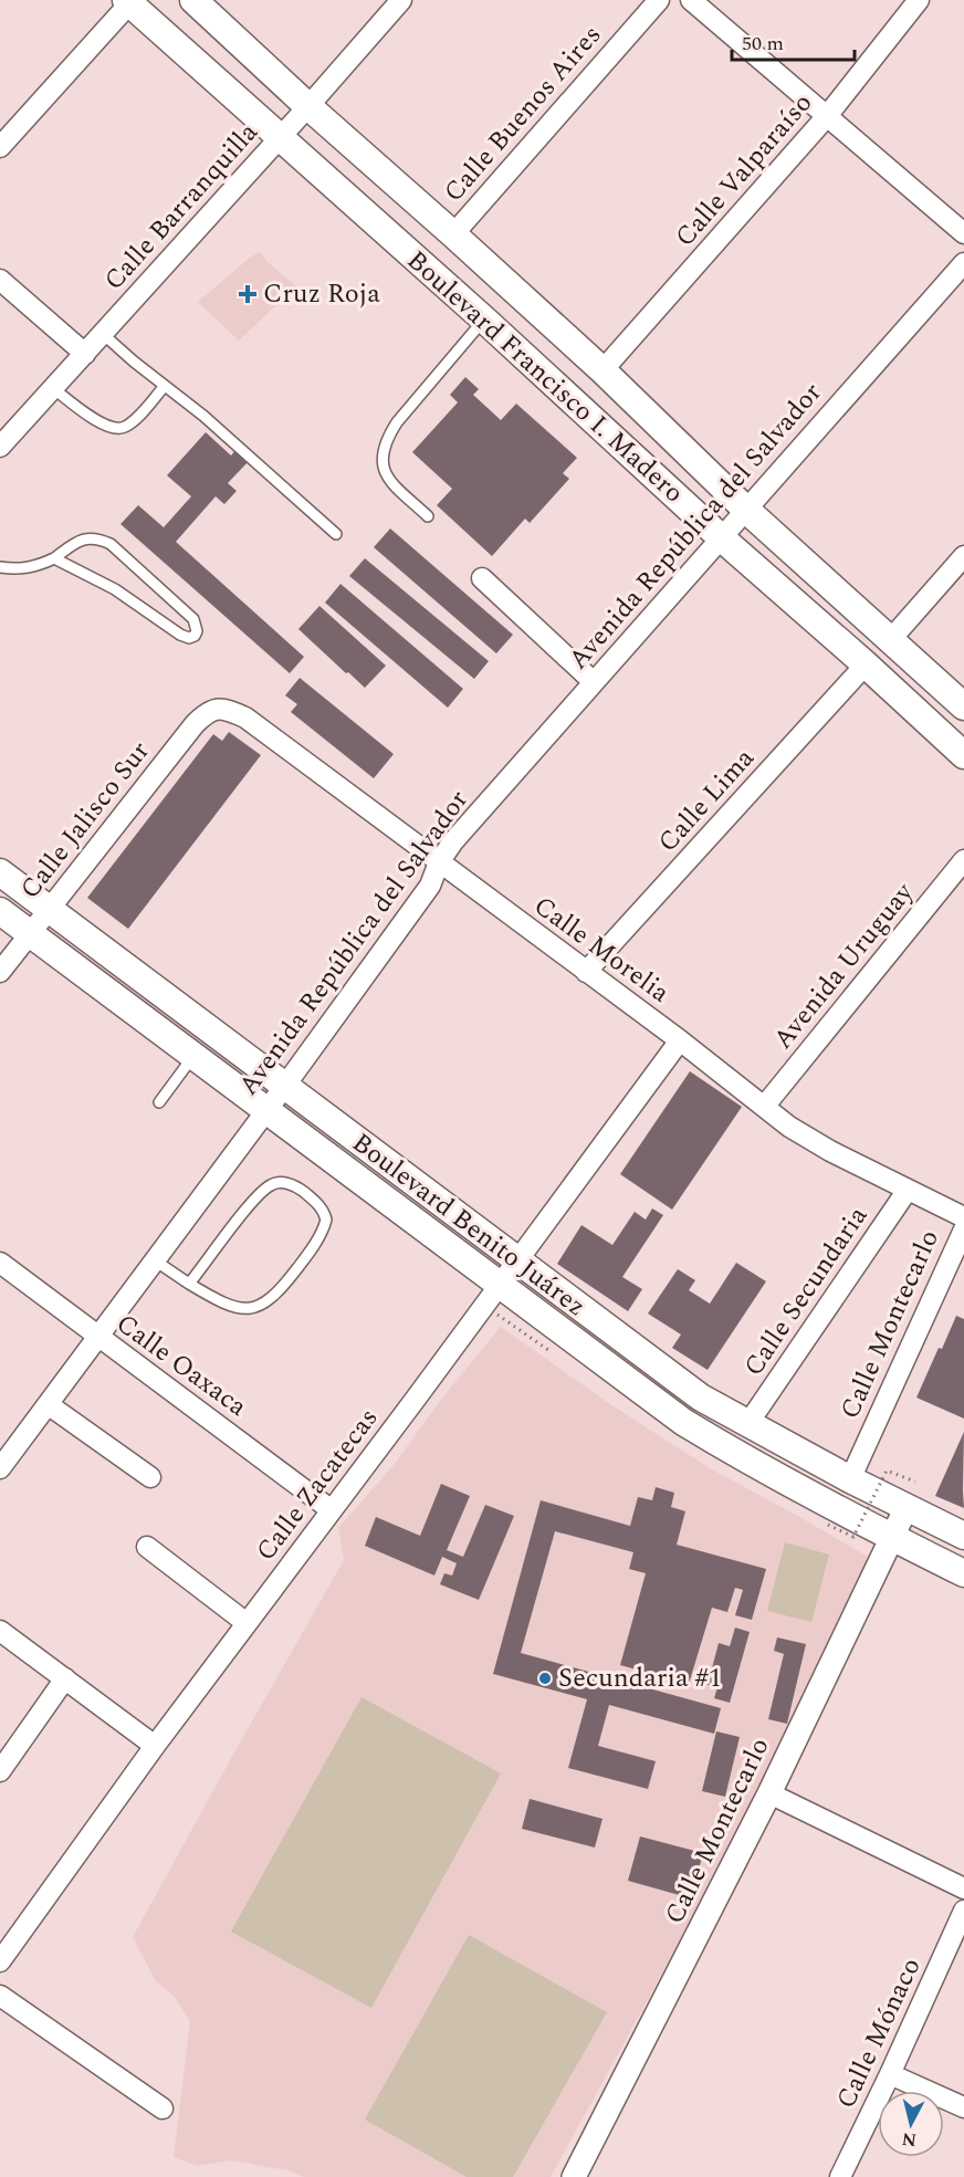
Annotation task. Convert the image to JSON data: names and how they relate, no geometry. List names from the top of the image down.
{
  "streets": {
    "main road": ["Boulevard Francisco I. Madero", "Boulevard Benito Juárez"],
    "street": [
      "Calle Buenos Aires",
      "Calle Valparaíso",
      "Calle Barranquilla",
      "Avenida República del Salvador",
      "Calle Lima",
      "Calle Jalisco Sur",
      "Calle Morelia",
      "Avenida Uruguay",
      "Calle Secundaria",
      "Calle Montecarlo",
      "Calle Oaxaca",
      "Calle Zacatecas",
      "Calle Mónaco"
    ]
  },
  "crossings": [
    ["Calle Buenos Aires", "Boulevard Francisco I. Madero"],
    ["Calle Valparaíso", "Boulevard Francisco I. Madero"],
    ["Calle Barranquilla", "Boulevard Francisco I. Madero"],
    ["Boulevard Francisco I. Madero", "Avenida República del Salvador"],
    ["Boulevard Francisco I. Madero", "Calle Lima"],
    ["Avenida República del Salvador", "Calle Morelia"],
    ["Avenida República del Salvador", "Boulevard Benito Juárez"],
    ["Avenida República del Salvador", "Calle Oaxaca"],
    ["Calle Lima", "Calle Morelia"],
    ["Calle Jalisco Sur", "Calle Morelia"],
    ["Calle Jalisco Sur", "Boulevard Benito Juárez"],
    ["Calle Morelia", "Avenida Uruguay"],
    ["Calle Morelia", "Calle Secundaria"],
    ["Calle Morelia", "Calle Zacatecas"],
    ["Boulevard Benito Juárez", "Calle Secundaria"],
    ["Boulevard Benito Juárez", "Calle Montecarlo"],
    ["Boulevard Benito Juárez", "Calle Zacatecas"],
    ["Calle Oaxaca", "Calle Zacatecas"]
  ],
  "places": {
    "health": ["Cruz Roja"],
    "other": ["Secundaria #1"]
  },
  "scale_bar": "50 m",
  "north": "bottom"
}
